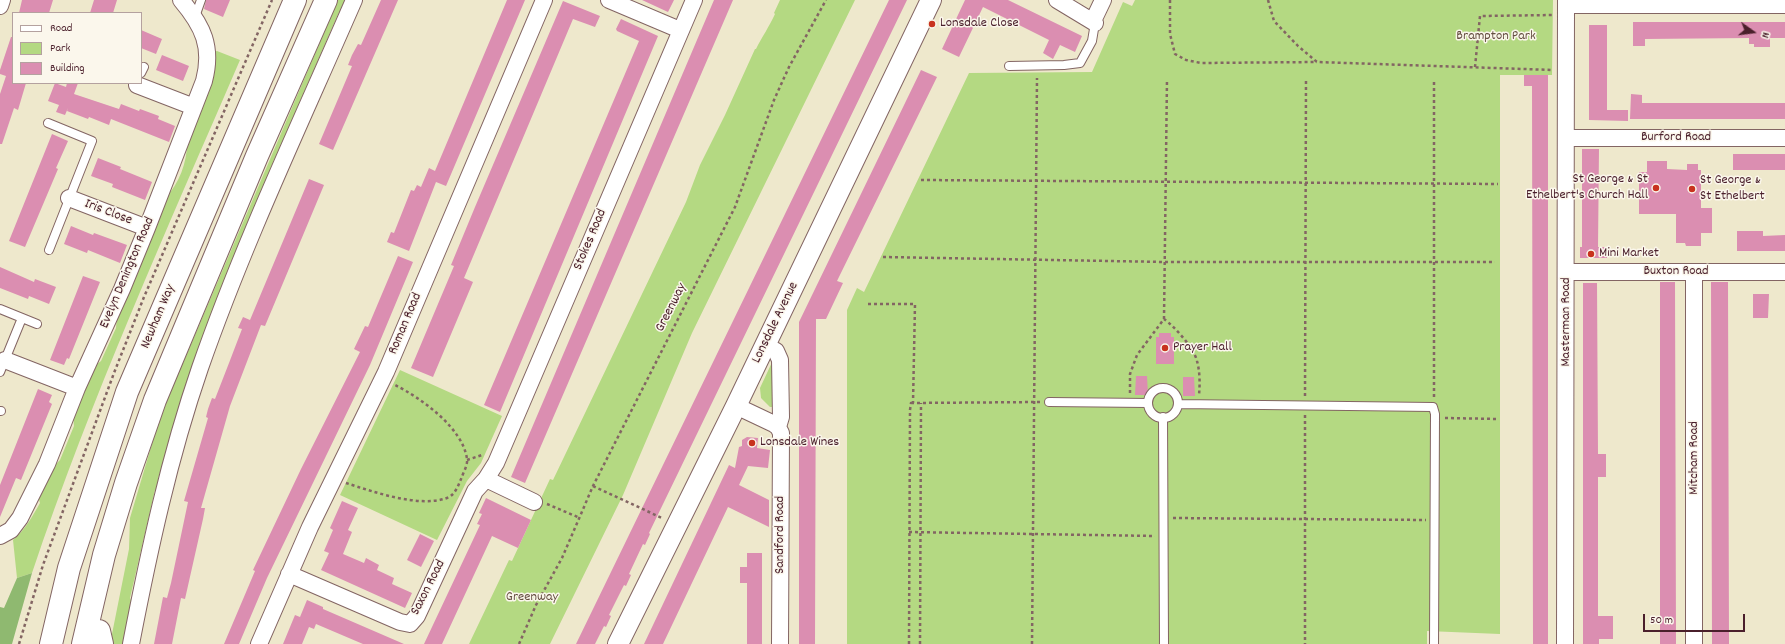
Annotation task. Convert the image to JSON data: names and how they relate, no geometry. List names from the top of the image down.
{
  "streets": {
    "highway": ["Newham Way"],
    "street": [
      "Burford Road",
      "Iris Close",
      "Stokes Road",
      "Buxton Road",
      "Evelyn Denington Road",
      "Masterman Road",
      "Lonsdale Avenue",
      "Roman Road",
      "Mitcham Road",
      "Sandford Road",
      "Saxon Road"
    ],
    "path": ["Greenway"]
  },
  "crossings": [
    ["Burford Road", "Masterman Road"],
    ["Iris Close", "Evelyn Denington Road"],
    ["Stokes Road", "Saxon Road"],
    ["Buxton Road", "Masterman Road"],
    ["Buxton Road", "Mitcham Road"],
    ["Lonsdale Avenue", "Sandford Road"],
    ["Roman Road", "Saxon Road"]
  ],
  "parks": ["Brampton Park", "Greenway"],
  "places": [
    "Lonsdale Close",
    "St George & St Ethelbert's Church Hall",
    "St George & St Ethelbert",
    "Mini Market",
    "Prayer Hall",
    "Lonsdale Wines"
  ],
  "legend": ["Road", "Park", "Building"],
  "scale_bar": "50 m",
  "north": "right"
}
